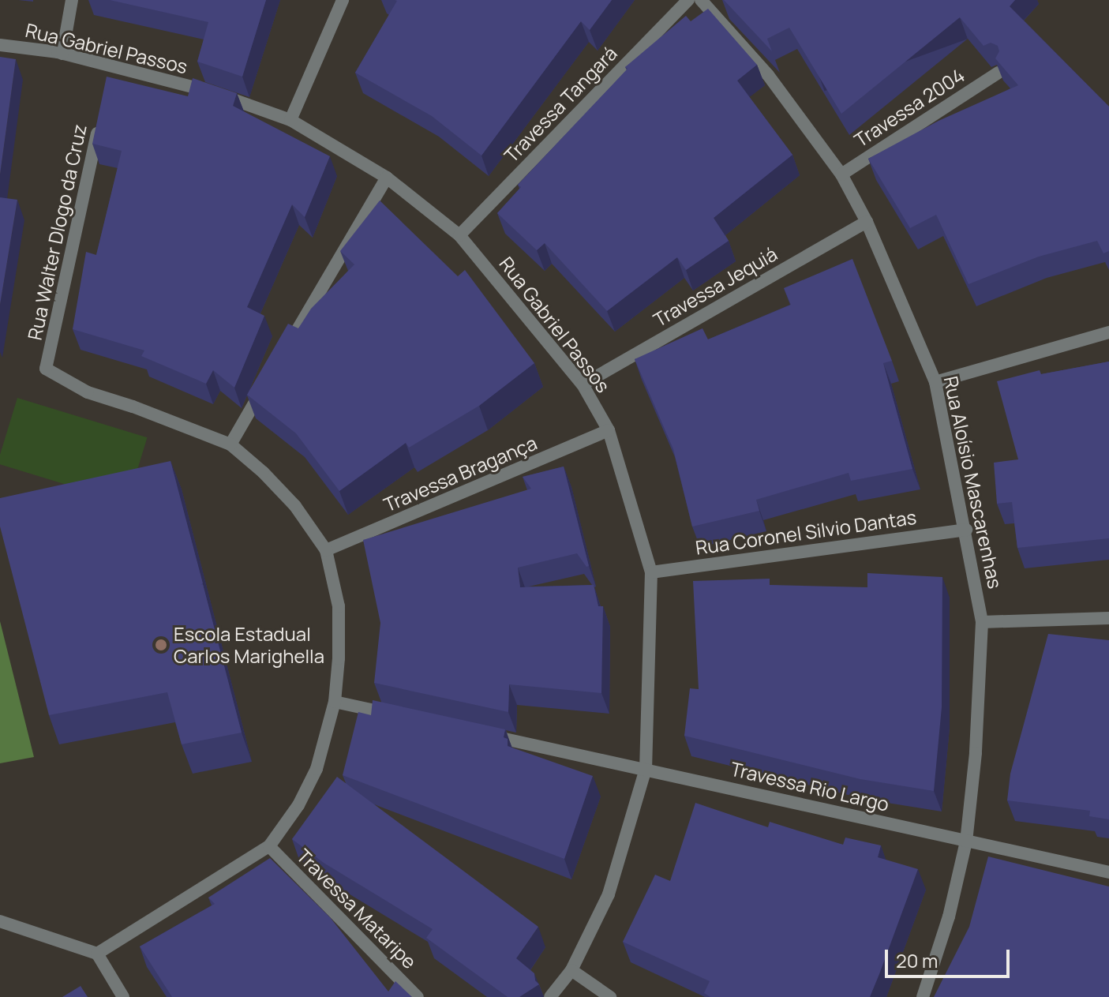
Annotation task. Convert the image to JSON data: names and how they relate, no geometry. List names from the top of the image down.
{
  "streets": {
    "street": [
      "Rua Gabriel Passos",
      "Travessa Tangará",
      "Travessa 2004",
      "Rua Walter Dlogo da Cruz",
      "Travessa Jequiá",
      "Travessa Bragança",
      "Rua Aloísio Mascarenhas",
      "Rua Coronel Silvio Dantas",
      "Travessa Rio Largo",
      "Travessa Mataripe"
    ]
  },
  "crossings": [
    ["Rua Gabriel Passos", "Travessa Tangará"],
    ["Rua Gabriel Passos", "Travessa Jequiá"],
    ["Rua Gabriel Passos", "Travessa Bragança"],
    ["Rua Gabriel Passos", "Rua Coronel Silvio Dantas"],
    ["Rua Gabriel Passos", "Travessa Rio Largo"],
    ["Travessa 2004", "Rua Aloísio Mascarenhas"],
    ["Travessa Jequiá", "Rua Aloísio Mascarenhas"],
    ["Rua Aloísio Mascarenhas", "Rua Coronel Silvio Dantas"],
    ["Rua Aloísio Mascarenhas", "Travessa Rio Largo"]
  ],
  "places": ["Escola Estadual Carlos Marighella"],
  "scale_bar": "20 m"
}
